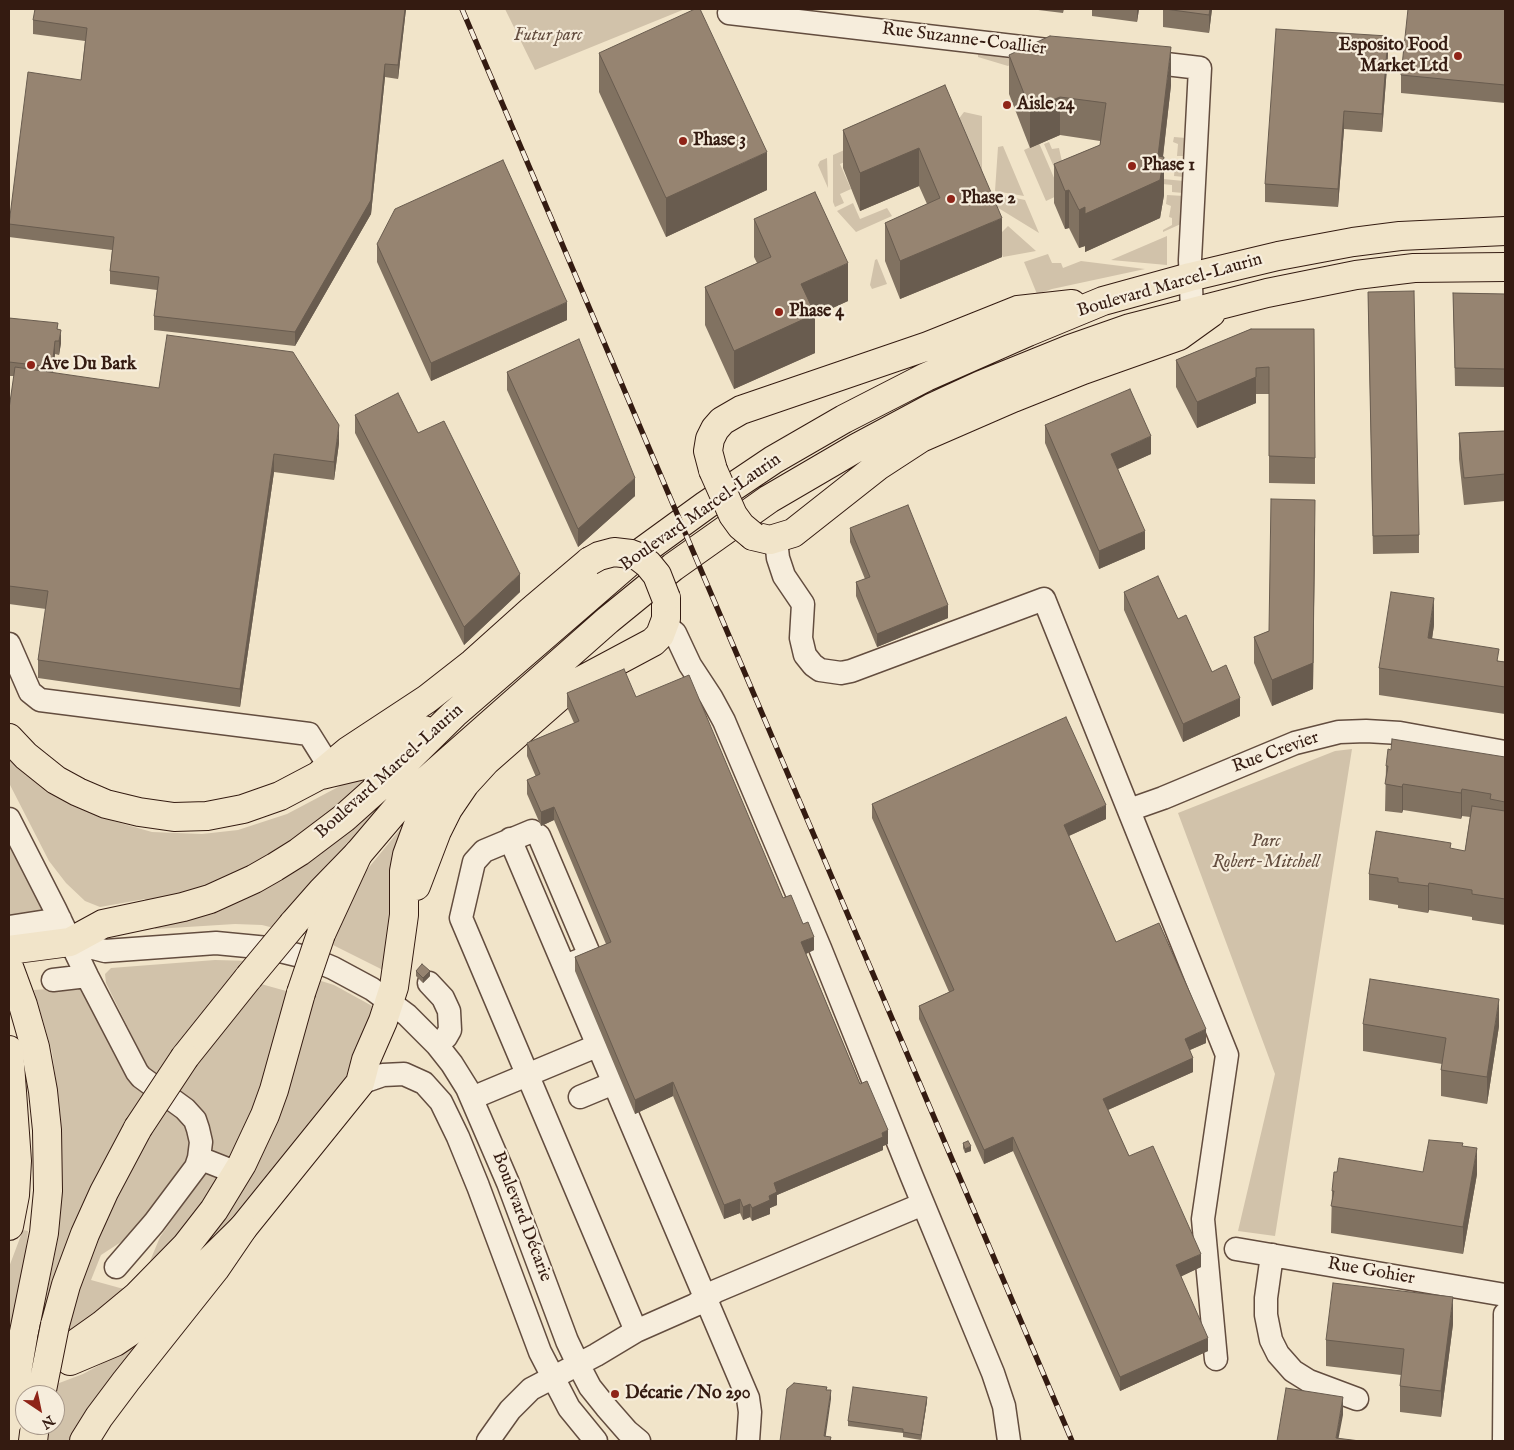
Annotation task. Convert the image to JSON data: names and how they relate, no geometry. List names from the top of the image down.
{
  "streets": {
    "main road": ["Boulevard Marcel-Laurin"],
    "street": [
      "Rue Suzanne-Coallier",
      "Rue Crevier",
      "Boulevard Décarie",
      "Rue Gohier"
    ]
  },
  "crossings": [
    ["Boulevard Marcel-Laurin", "Boulevard Décarie"]
  ],
  "parks": ["Futur parc", "Parc Robert-Mitchell"],
  "places": [
    "Esposito Food Market Ltd",
    "Aisle 24",
    "Phase 3",
    "Phase 1",
    "Phase 2",
    "Phase 4",
    "Ave Du Bark",
    "Décarie / No 290"
  ],
  "north": "bottom right"
}
